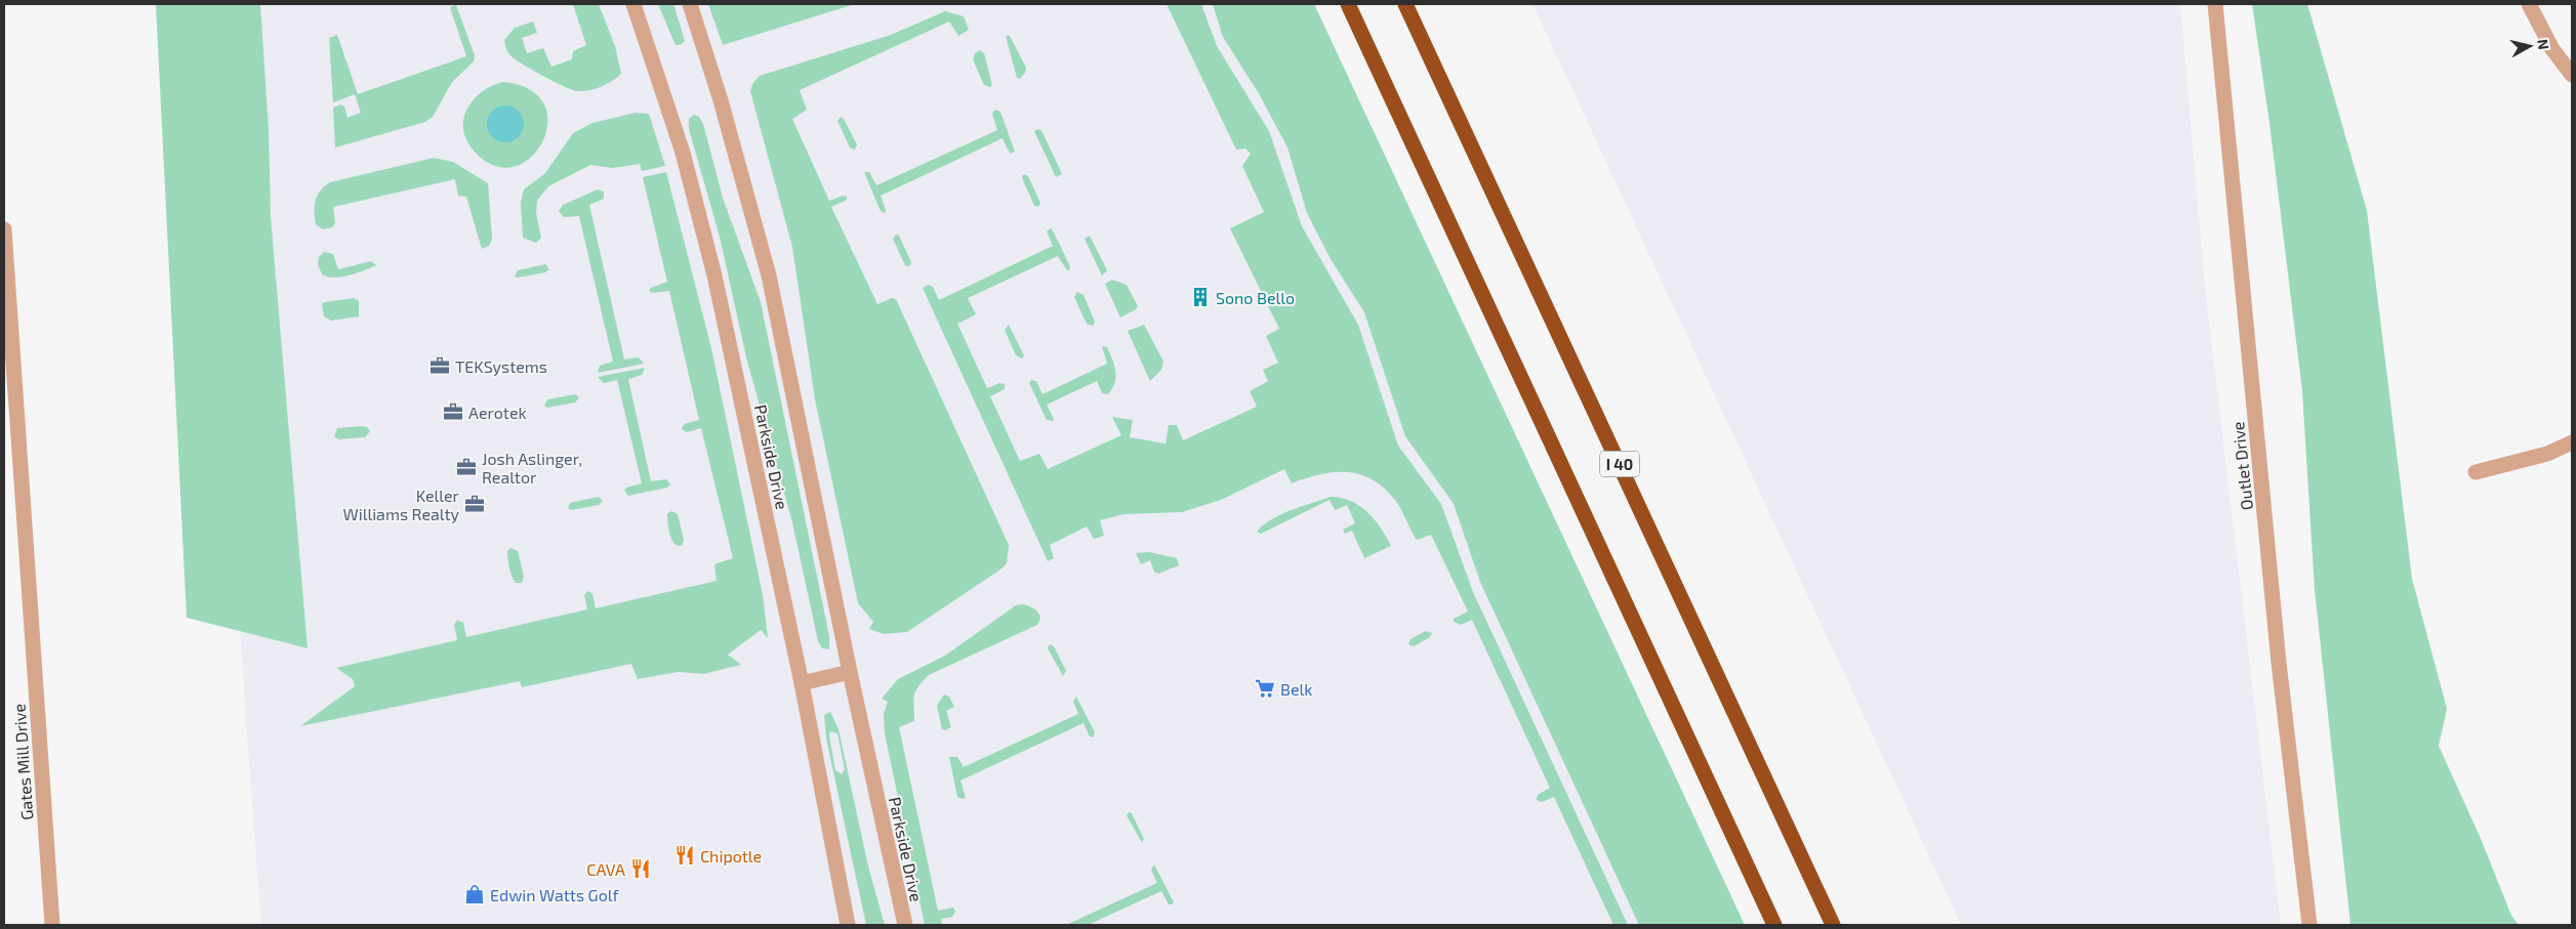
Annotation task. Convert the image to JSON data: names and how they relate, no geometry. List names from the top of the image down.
{
  "streets": {
    "highway": ["I 40"],
    "street": ["Parkside Drive", "Outlet Drive", "Gates Mill Drive"]
  },
  "places": {
    "building": ["Sono Bello"],
    "office": [
      "TEKSystems",
      "Aerotek",
      "Josh Aslinger, Realtor",
      "Keller Williams Realty"
    ],
    "supermarket": ["Belk"],
    "restaurant": ["Chipotle", "CAVA"],
    "shop": ["Edwin Watts Golf"]
  },
  "north": "right"
}
